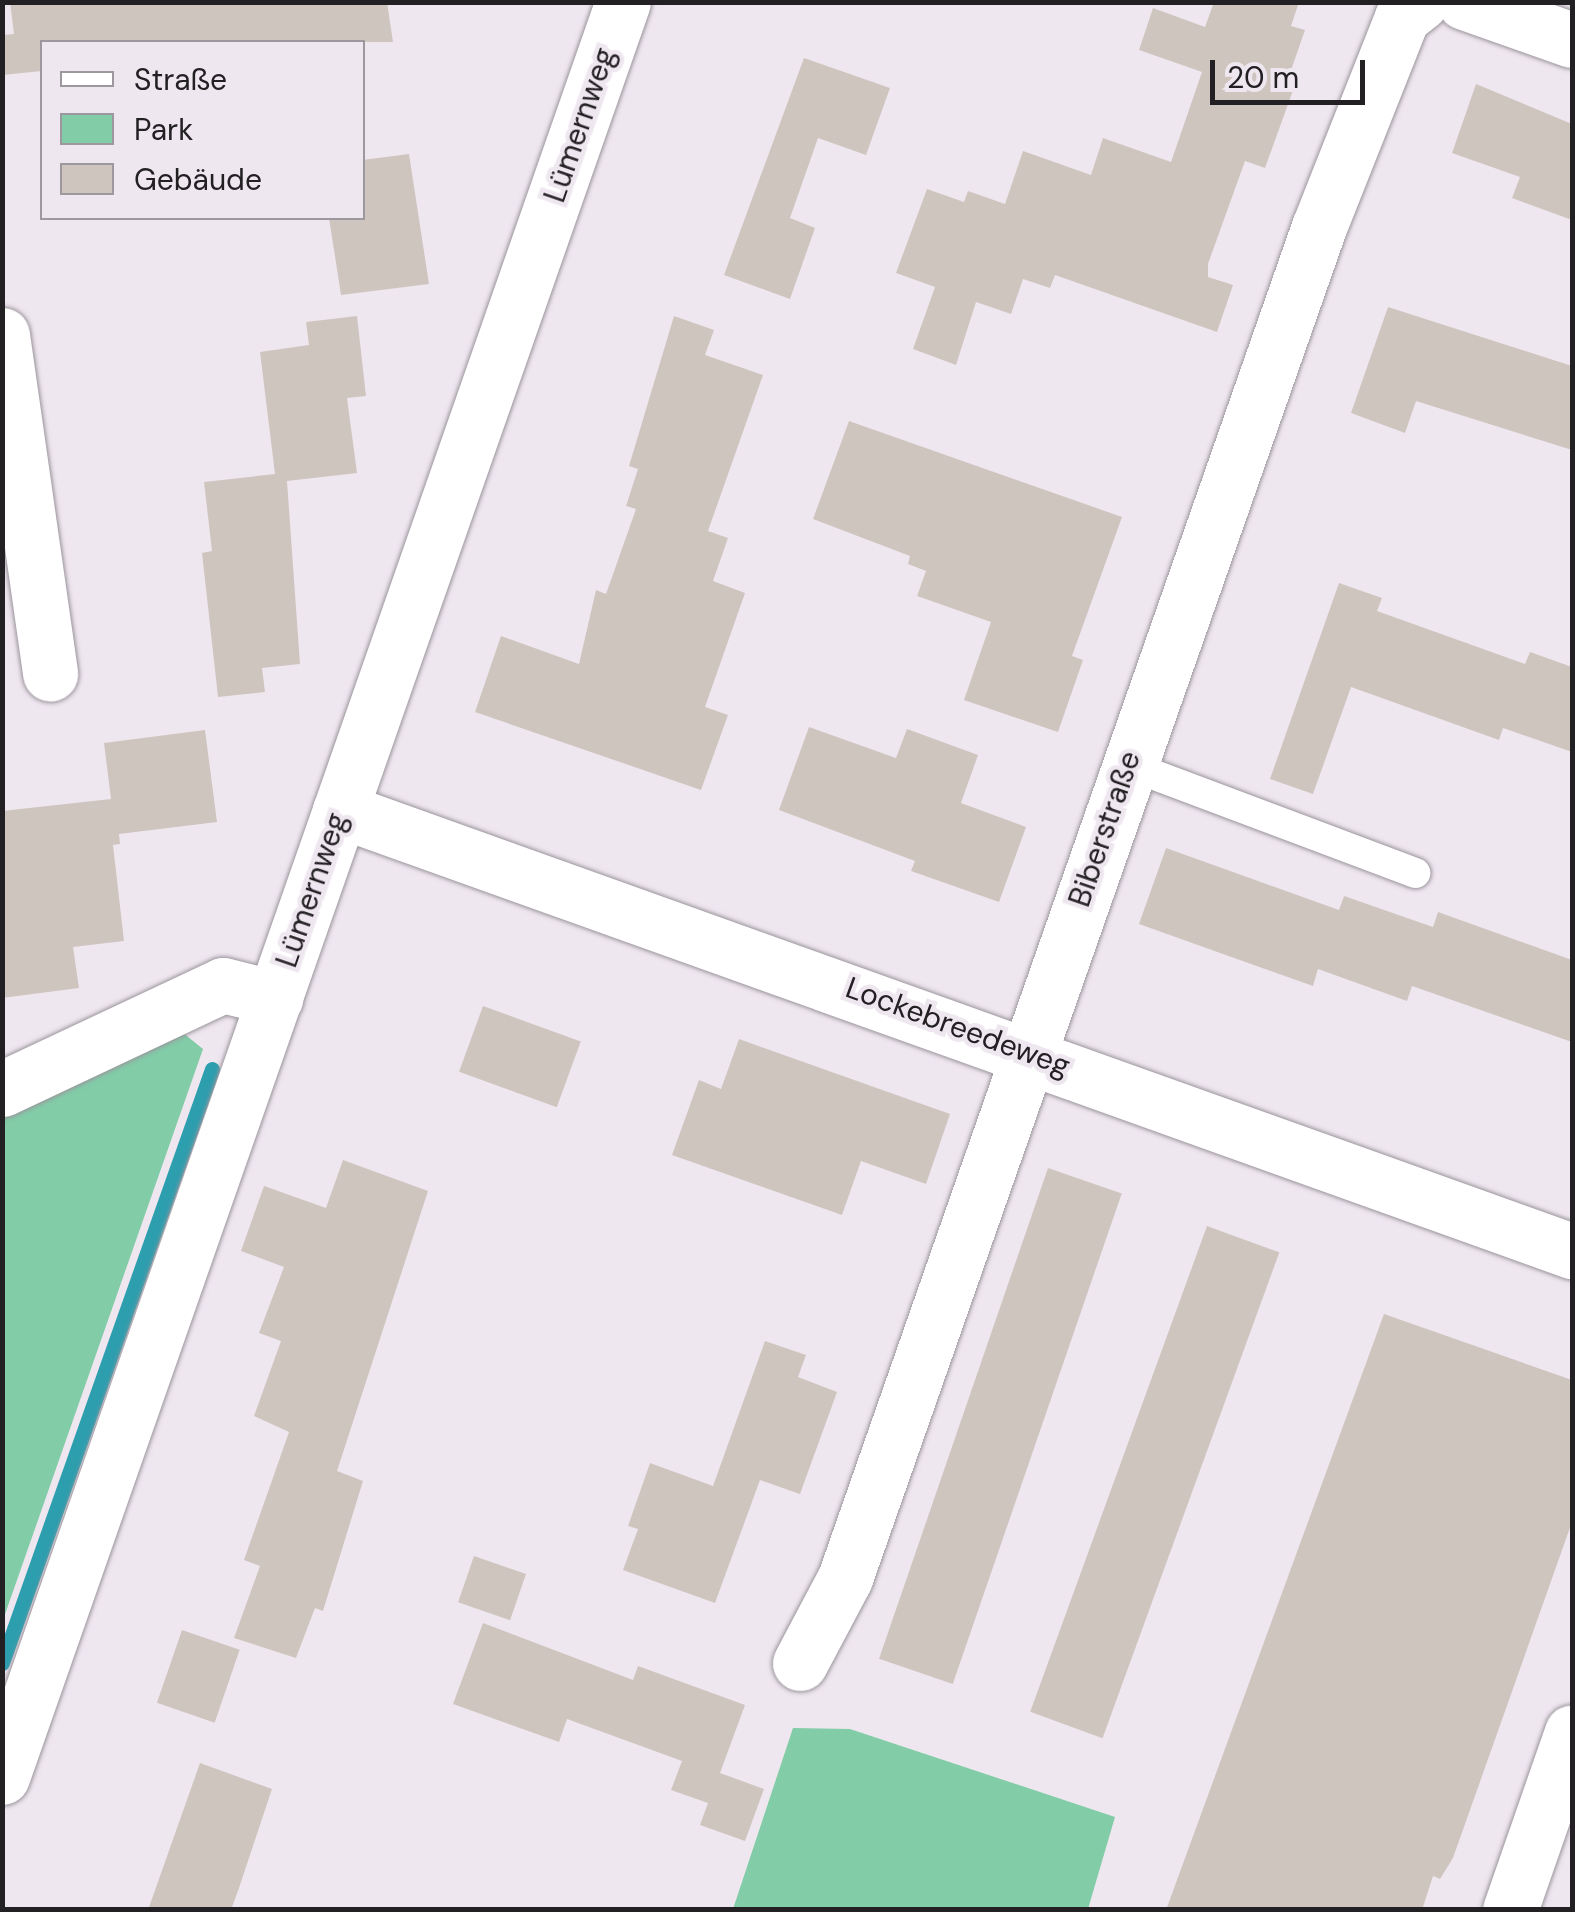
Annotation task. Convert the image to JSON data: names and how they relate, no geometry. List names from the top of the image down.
{
  "streets": {
    "street": ["Lümernweg", "Biberstraße", "Lockebreedeweg"]
  },
  "crossings": [
    ["Lümernweg", "Lockebreedeweg"],
    ["Biberstraße", "Lockebreedeweg"]
  ],
  "legend": ["Straße", "Park", "Gebäude"],
  "scale_bar": "20 m"
}
